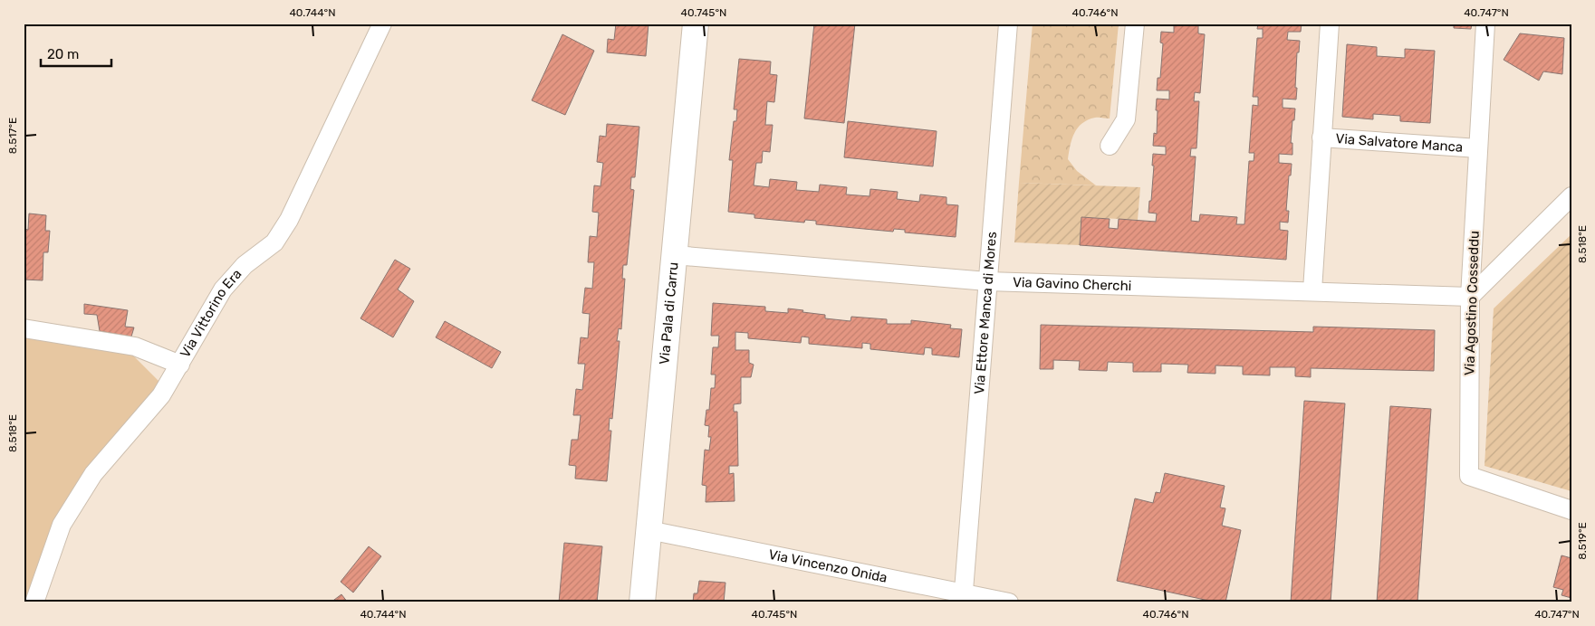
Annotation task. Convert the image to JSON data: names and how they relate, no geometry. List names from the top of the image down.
{
  "streets": {
    "street": [
      "Via Salvatore Manca",
      "Via Gavino Cherchi",
      "Via Agostino Cosseddu",
      "Via Pala di Carru",
      "Via Ettore Manca di Mores",
      "Via Vittorino Era",
      "Via Vincenzo Onida"
    ]
  },
  "crossings": [
    ["Via Salvatore Manca", "Via Gavino Cherchi"],
    ["Via Salvatore Manca", "Via Agostino Cosseddu"],
    ["Via Gavino Cherchi", "Via Agostino Cosseddu"],
    ["Via Gavino Cherchi", "Via Pala di Carru"],
    ["Via Gavino Cherchi", "Via Ettore Manca di Mores"],
    ["Via Pala di Carru", "Via Vincenzo Onida"],
    ["Via Ettore Manca di Mores", "Via Vincenzo Onida"]
  ],
  "scale_bar": "20 m",
  "coordinates": [
    "40.744°N",
    "40.745°N",
    "40.746°N",
    "40.747°N",
    "8.517°E",
    "8.518°E",
    "8.519°E"
  ]
}
